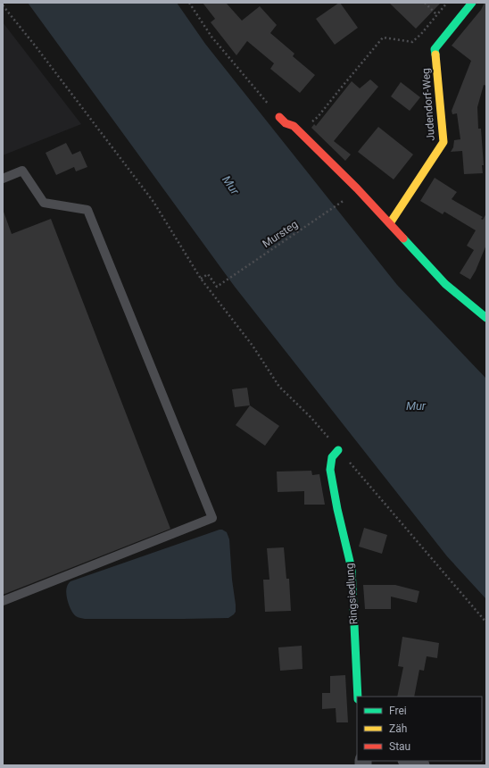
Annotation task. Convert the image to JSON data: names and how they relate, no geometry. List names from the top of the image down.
{
  "streets": {
    "street": ["Judendorf-Weg", "Ringsiedlung"],
    "path": ["Mursteg"]
  },
  "water": ["Mur"],
  "legend": ["Frei", "Zäh", "Stau"]
}
